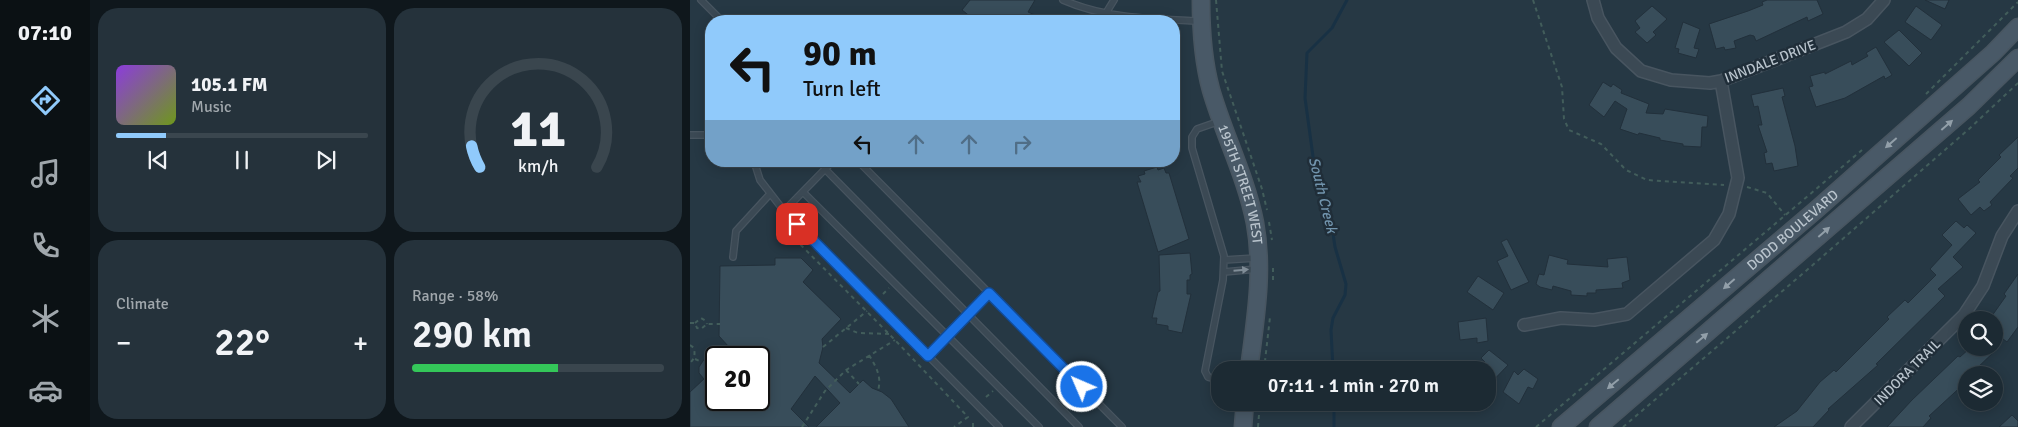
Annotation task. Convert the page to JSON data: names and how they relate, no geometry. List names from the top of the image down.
{
  "streets": {
    "main road": ["195TH STREET WEST", "DODD BOULEVARD"],
    "street": ["INNDALE DRIVE", "INDORA TRAIL"]
  },
  "water": ["South Creek"],
  "page": {
    "tabs": "07:10",
    "turn": ["90 m", "Turn left"],
    "song": ["105.1 FM", "Music"],
    "tile": [
      "Climate",
      ["Range · 58%", "290 km"]
    ],
    "heat": ["−", "22°", "+"],
    "limit": "20",
    "trip": "07:11 · 1 min · 270 m",
    "gauge": ["11", "km/h"]
  }
}
